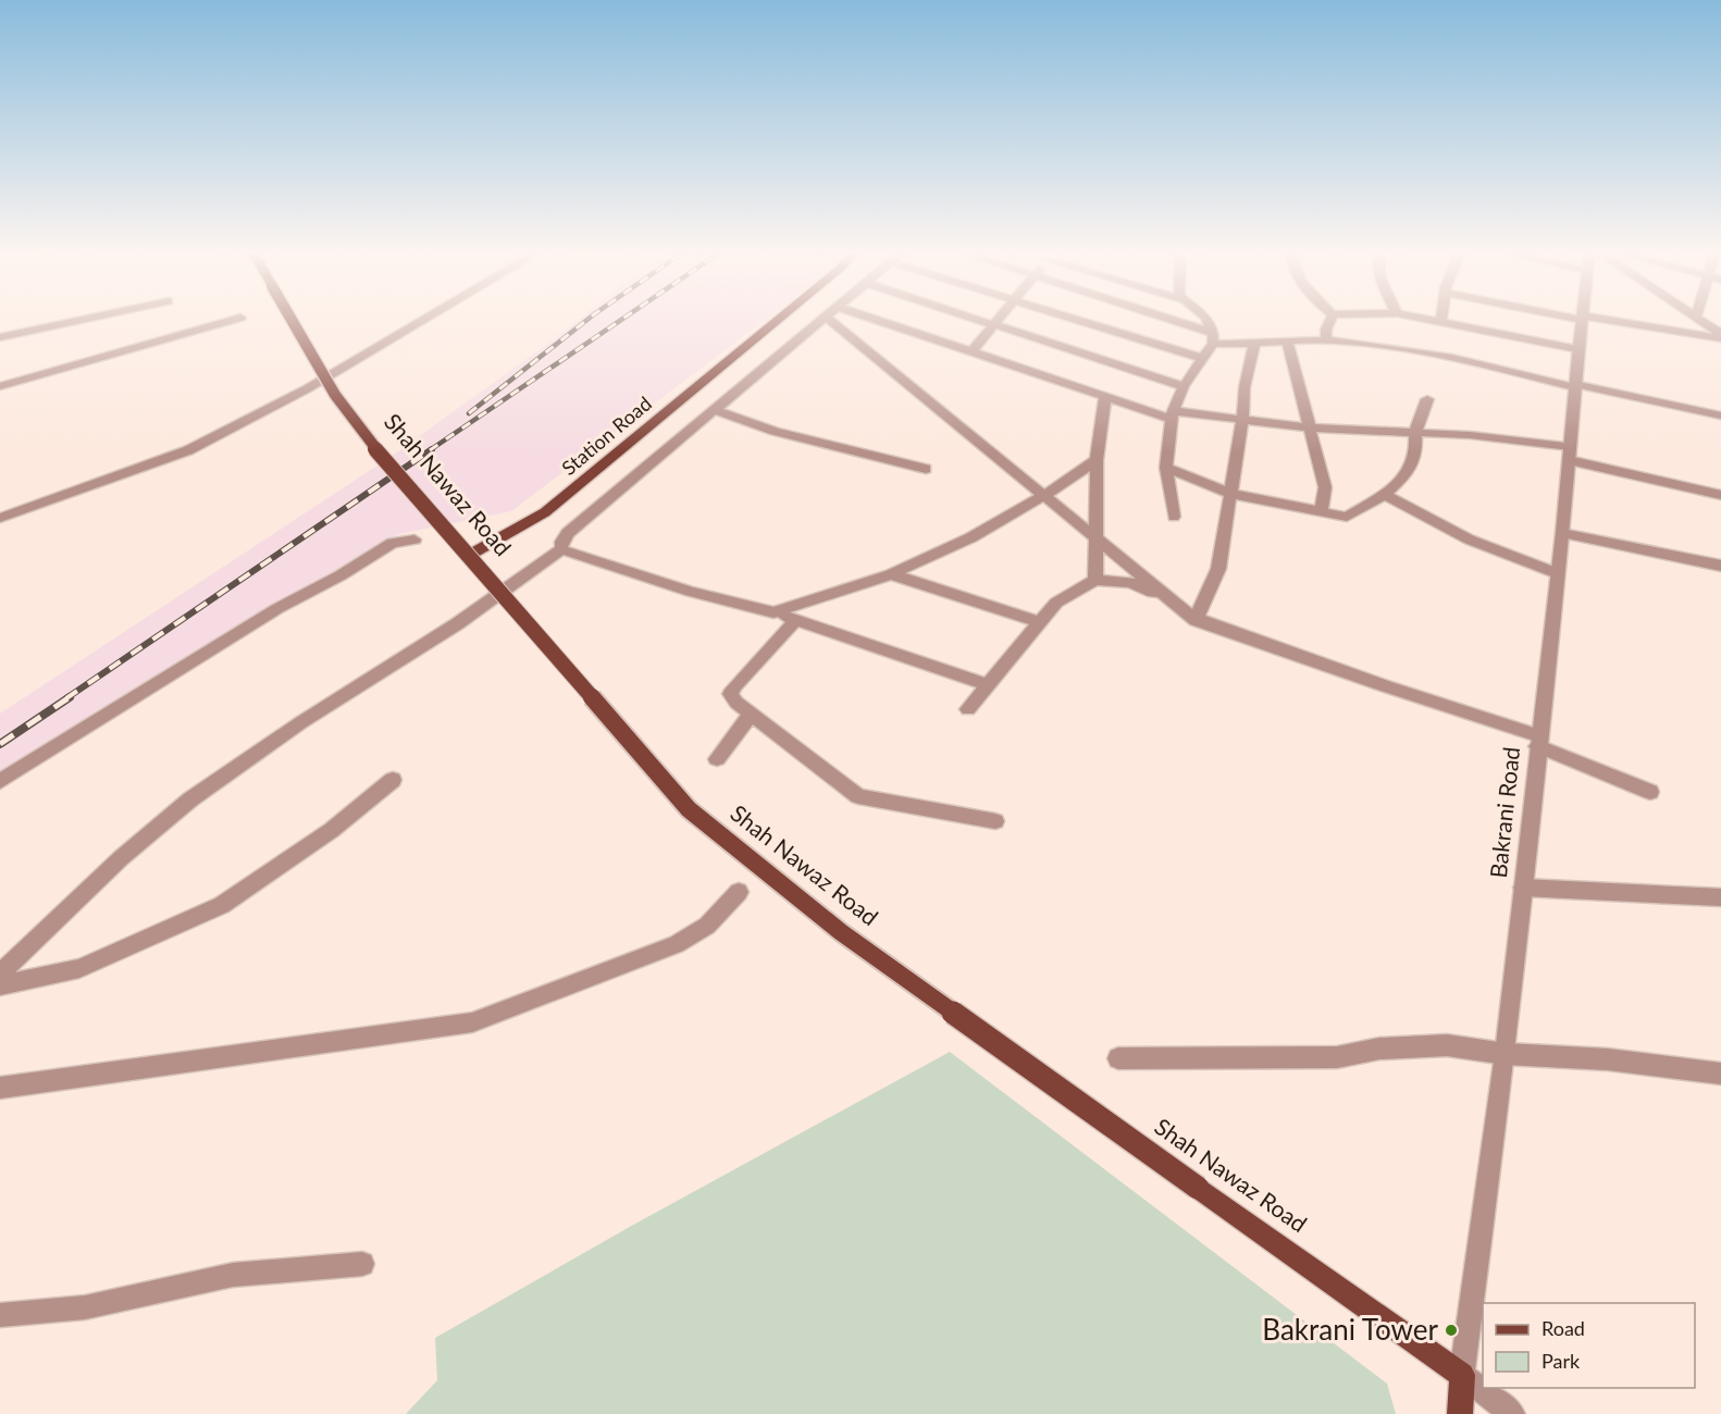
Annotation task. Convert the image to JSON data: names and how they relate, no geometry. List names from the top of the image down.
{
  "streets": {
    "main road": ["Station Road", "Shah Nawaz Road"],
    "street": ["Bakrani Road"]
  },
  "crossings": [
    ["Station Road", "Shah Nawaz Road"],
    ["Shah Nawaz Road", "Bakrani Road"]
  ],
  "places": ["Bakrani Tower"],
  "legend": ["Road", "Park"]
}
